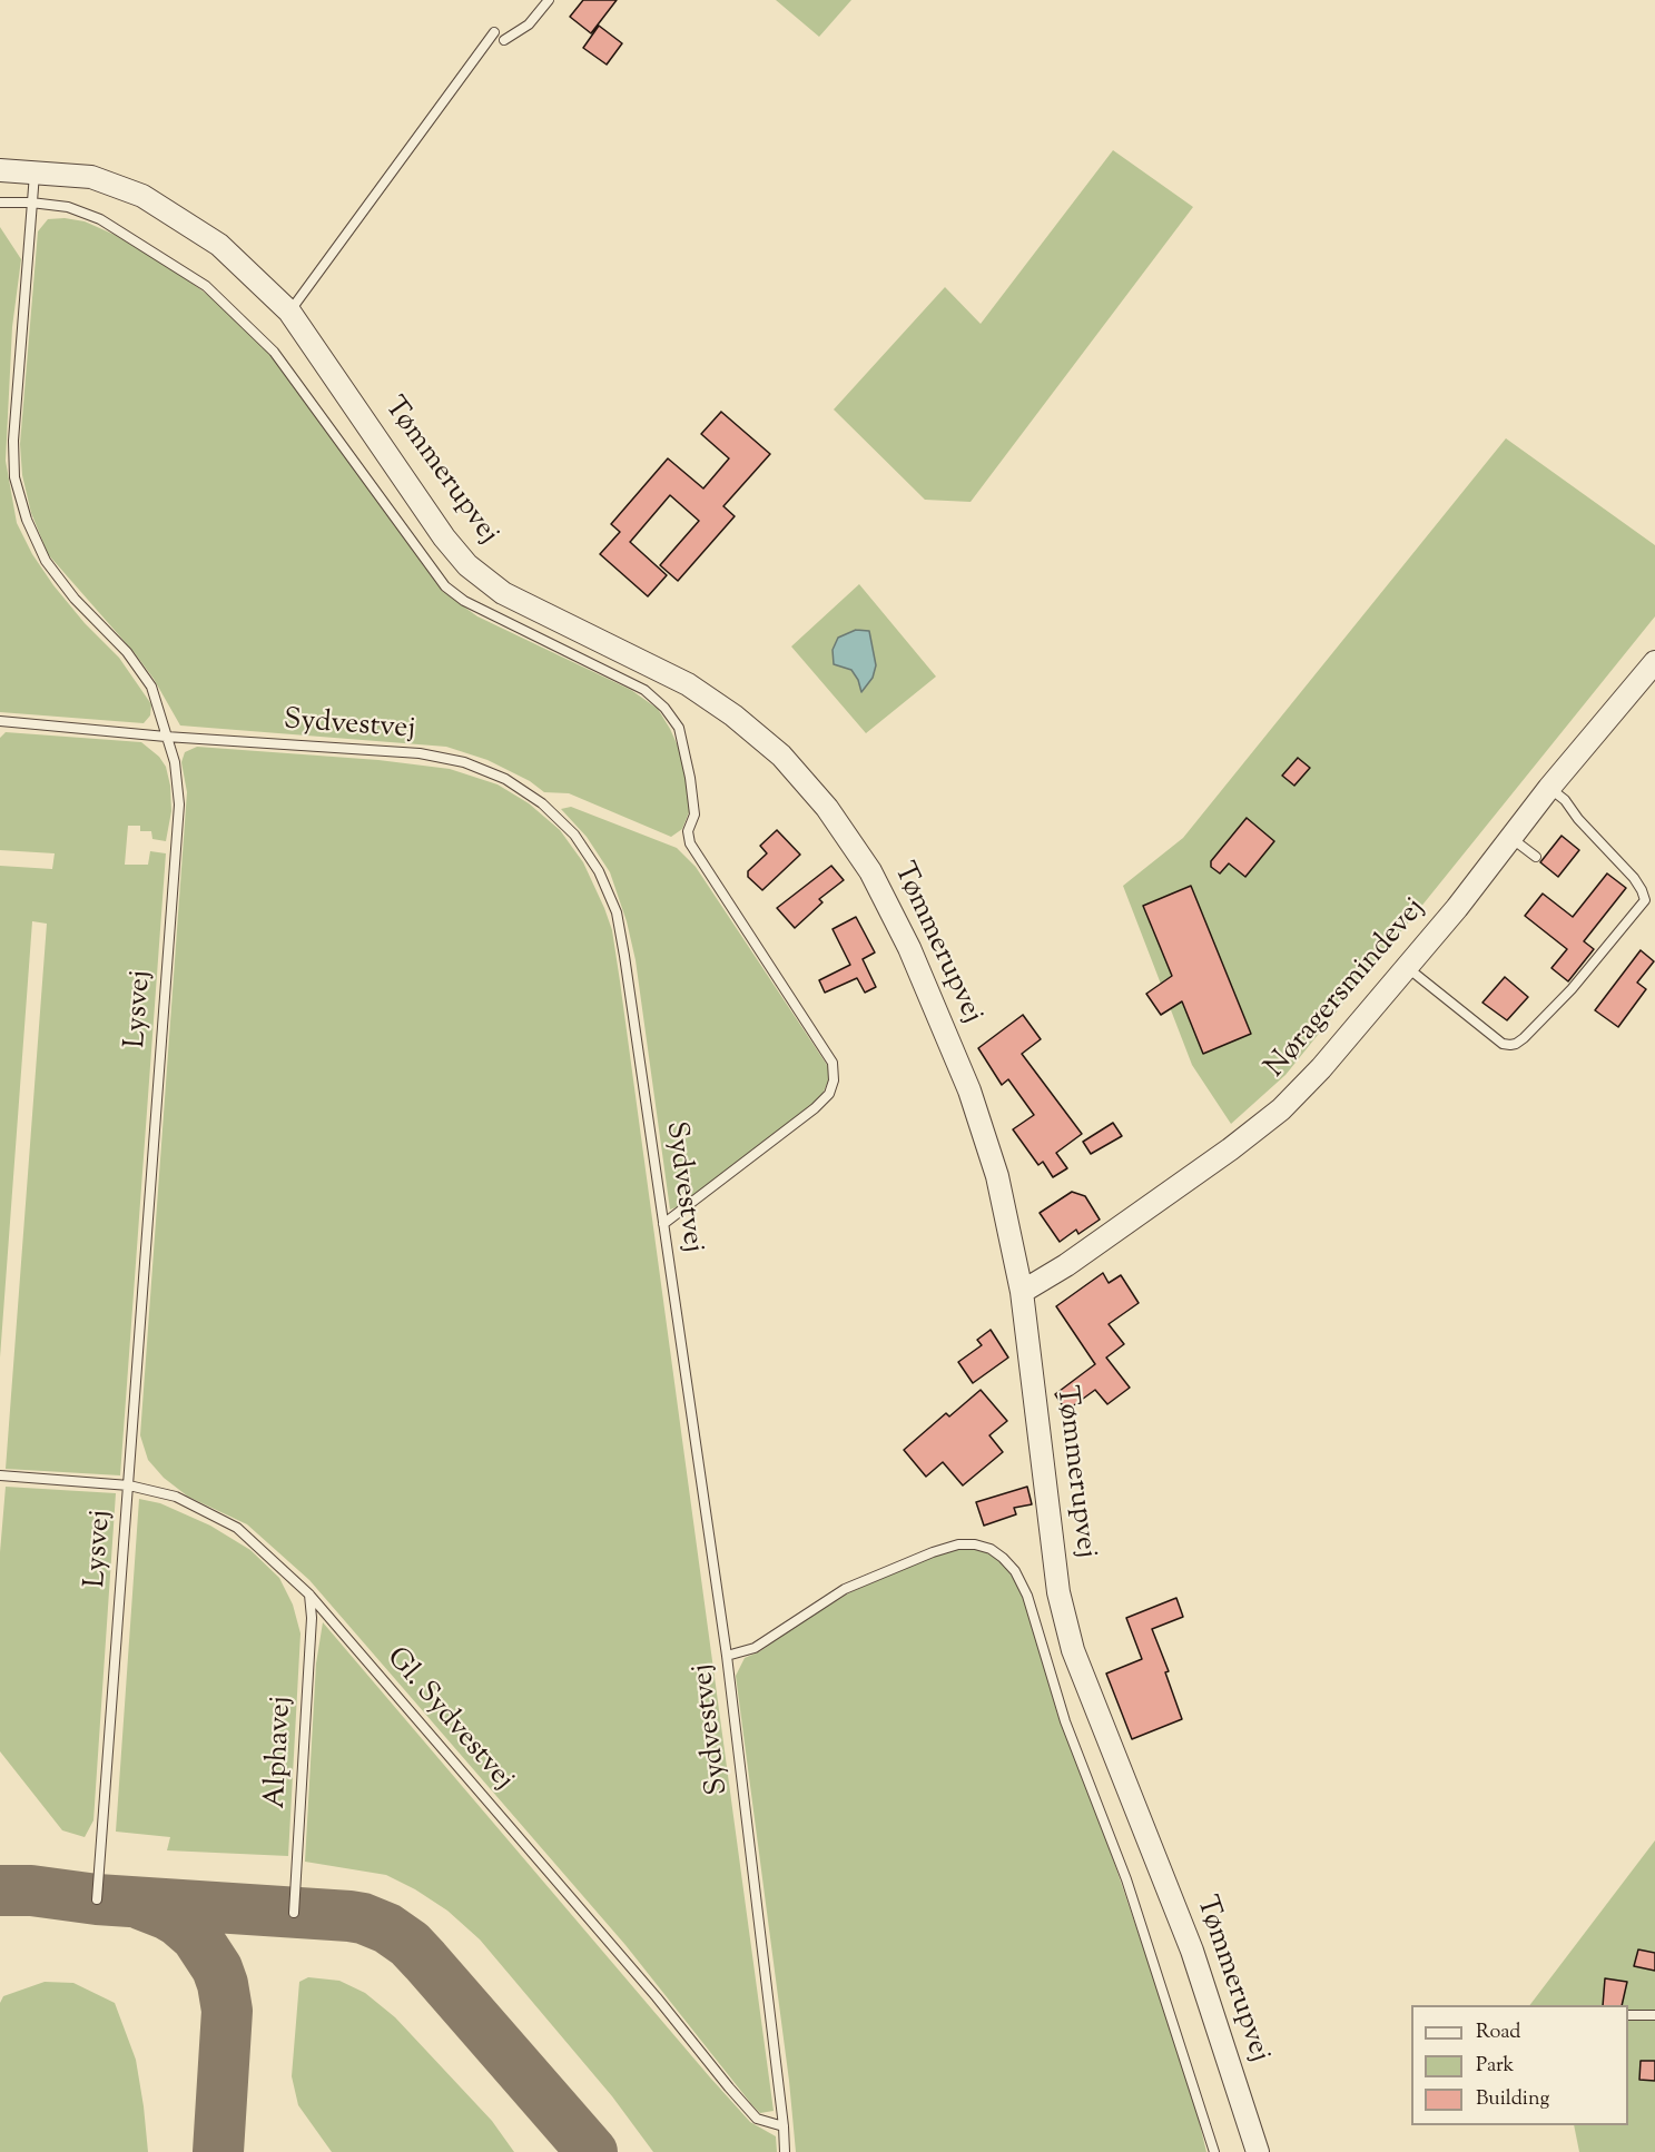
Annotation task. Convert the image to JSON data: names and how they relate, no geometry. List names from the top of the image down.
{
  "streets": {
    "street": ["Tømmerupvej", "Nøragersmindevej"],
    "lane": [
      "Sydvestvej",
      "Lysvej",
      "Gl. Sydvestvej",
      "Alphavej"
    ]
  },
  "crossings": [
    ["Tømmerupvej", "Nøragersmindevej"],
    ["Tømmerupvej", "Lysvej"],
    ["Sydvestvej", "Lysvej"],
    ["Sydvestvej", "Gl. Sydvestvej"],
    ["Lysvej", "Gl. Sydvestvej"],
    ["Gl. Sydvestvej", "Alphavej"]
  ],
  "legend": ["Road", "Park", "Building"]
}
